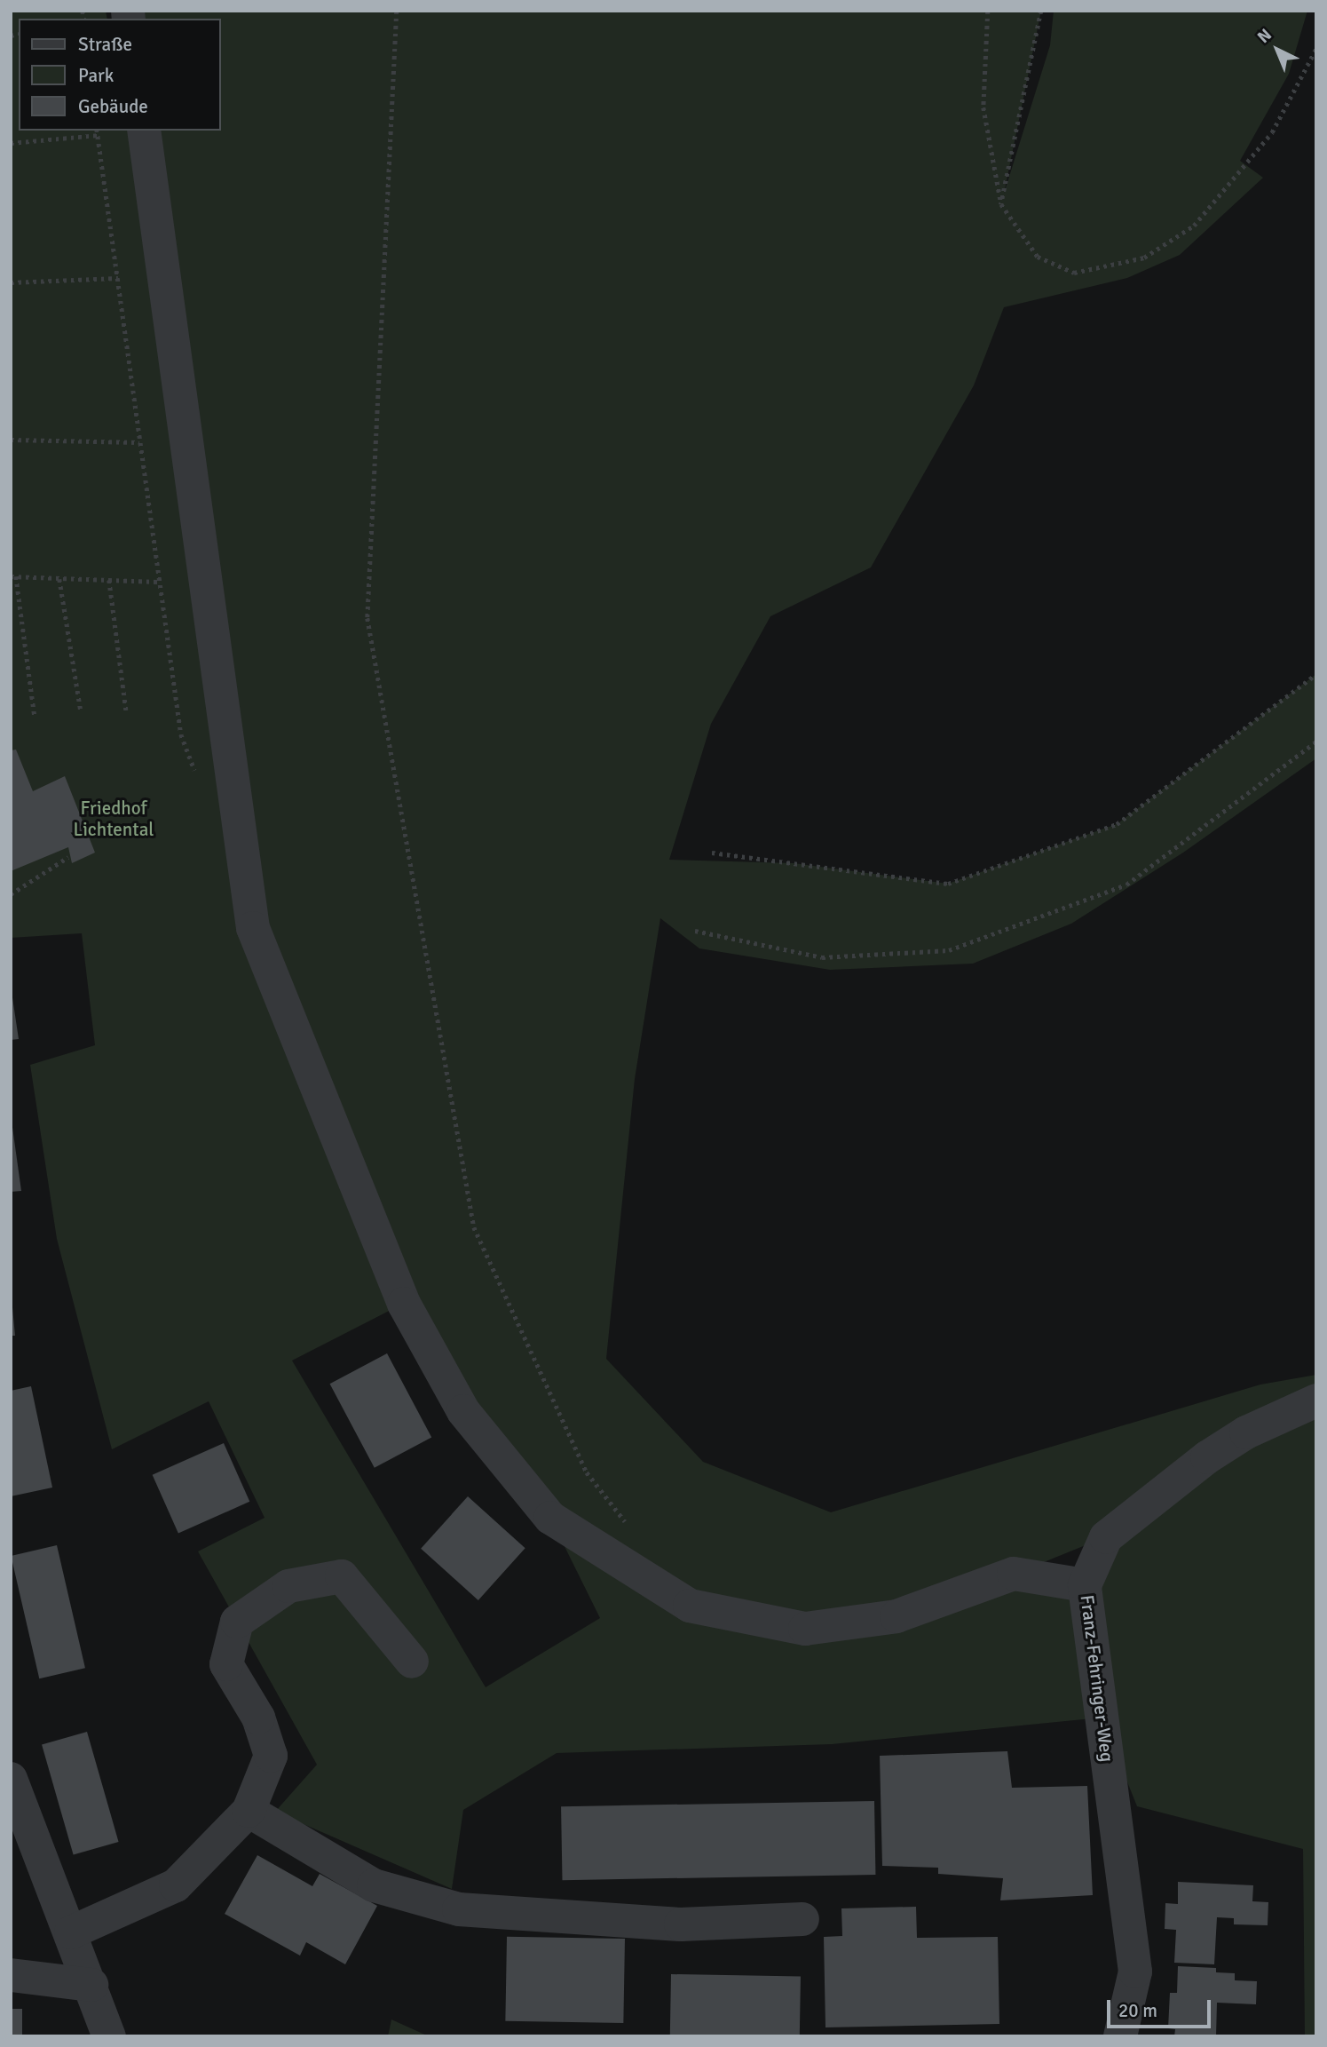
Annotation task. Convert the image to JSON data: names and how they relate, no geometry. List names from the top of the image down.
{
  "streets": {
    "street": ["Franz-Fehringer-Weg"]
  },
  "parks": ["Friedhof Lichtental"],
  "legend": ["Straße", "Park", "Gebäude"],
  "scale_bar": "20 m",
  "north": "top left"
}
